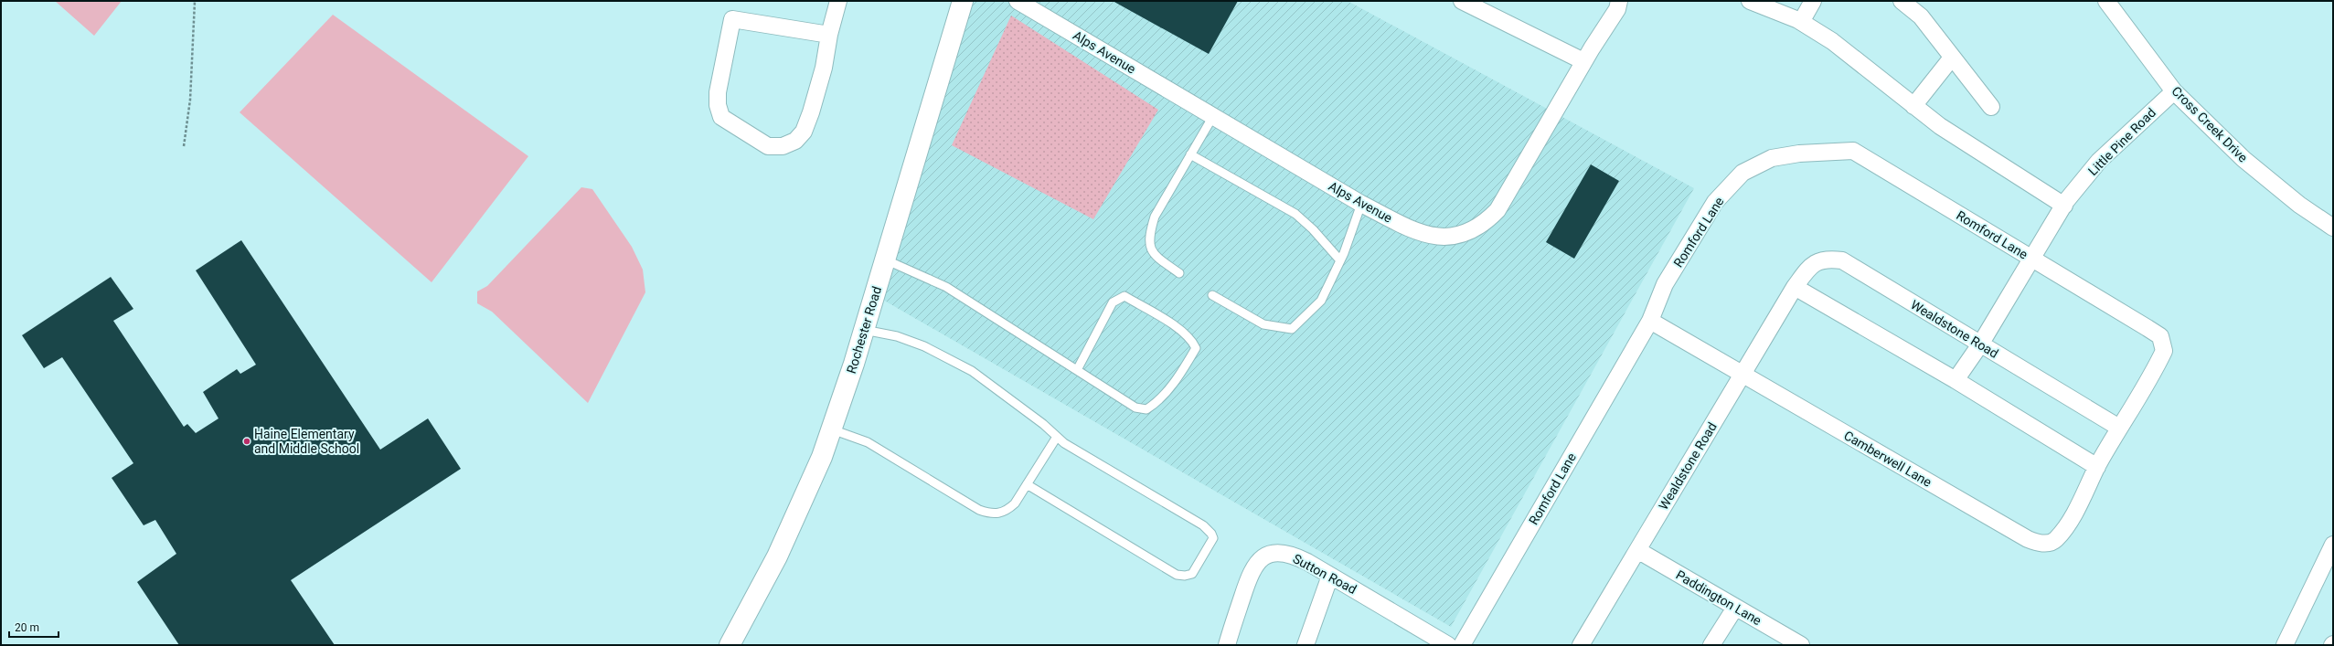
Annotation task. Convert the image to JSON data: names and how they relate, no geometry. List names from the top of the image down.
{
  "streets": {
    "street": [
      "Alps Avenue",
      "Cross Creek Drive",
      "Little Pine Road",
      "Romford Lane",
      "Wealdstone Road",
      "Rochester Road",
      "Camberwell Lane",
      "Sutton Road",
      "Paddington Lane"
    ]
  },
  "crossings": [
    ["Cross Creek Drive", "Little Pine Road"],
    ["Little Pine Road", "Romford Lane"],
    ["Little Pine Road", "Wealdstone Road"],
    ["Romford Lane", "Wealdstone Road"],
    ["Romford Lane", "Camberwell Lane"],
    ["Wealdstone Road", "Camberwell Lane"],
    ["Wealdstone Road", "Paddington Lane"]
  ],
  "places": ["Haine Elementary and Middle School"],
  "scale_bar": "20 m"
}
